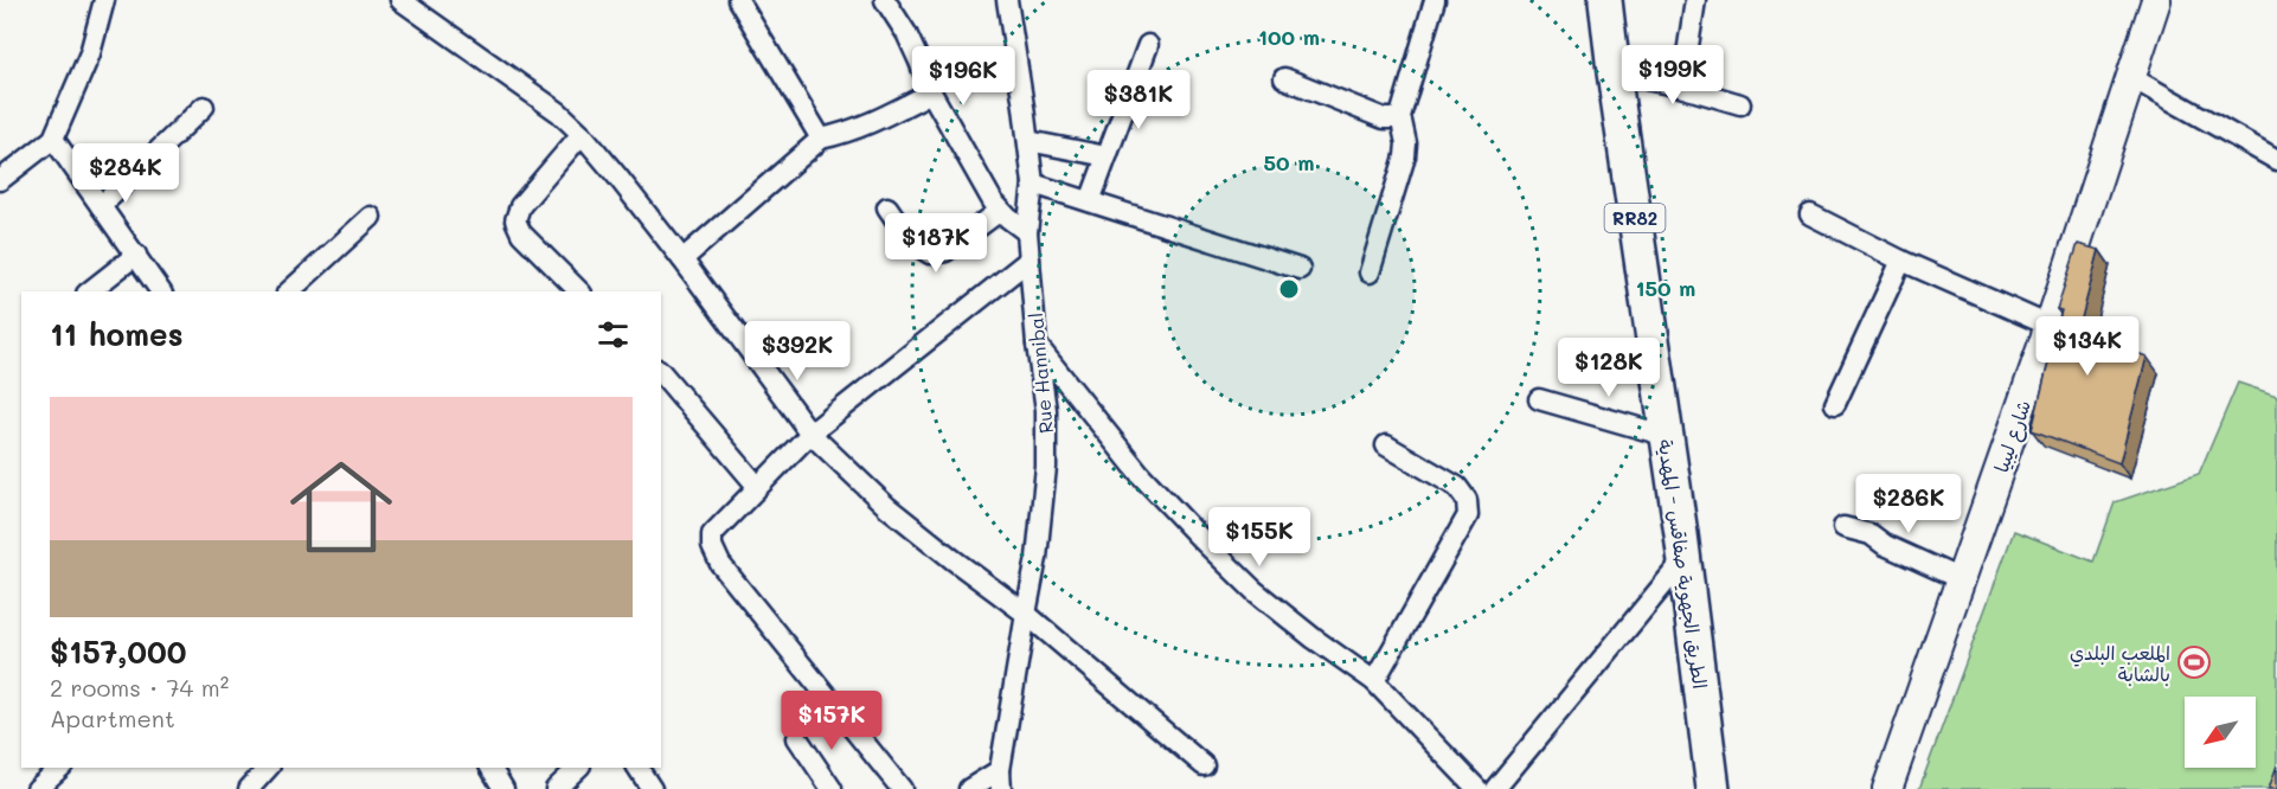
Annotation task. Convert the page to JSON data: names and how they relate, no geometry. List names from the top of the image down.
{
  "streets": {
    "main road": ["RR82", "شارع ليبيا", "الطريق الجهوية صفاقس - المهدية"],
    "street": ["Rue Hannibal"]
  },
  "places": {
    "sports": ["الملعب البلدي بالشابة"]
  },
  "north": "bottom left",
  "page": {
    "price": [
      "$199K",
      "$196K",
      "$381K",
      "$284K",
      "$187K",
      "$134K",
      "$392K",
      "$128K",
      "$286K",
      "$155K",
      "$157K"
    ],
    "heading": "11 homes",
    "list": [
      {
        "name": "$157,000",
        "note": "2 rooms · 74 m² · Apartment"
      }
    ]
  },
  "rings": ["100 m", "50 m", "150 m"]
}
